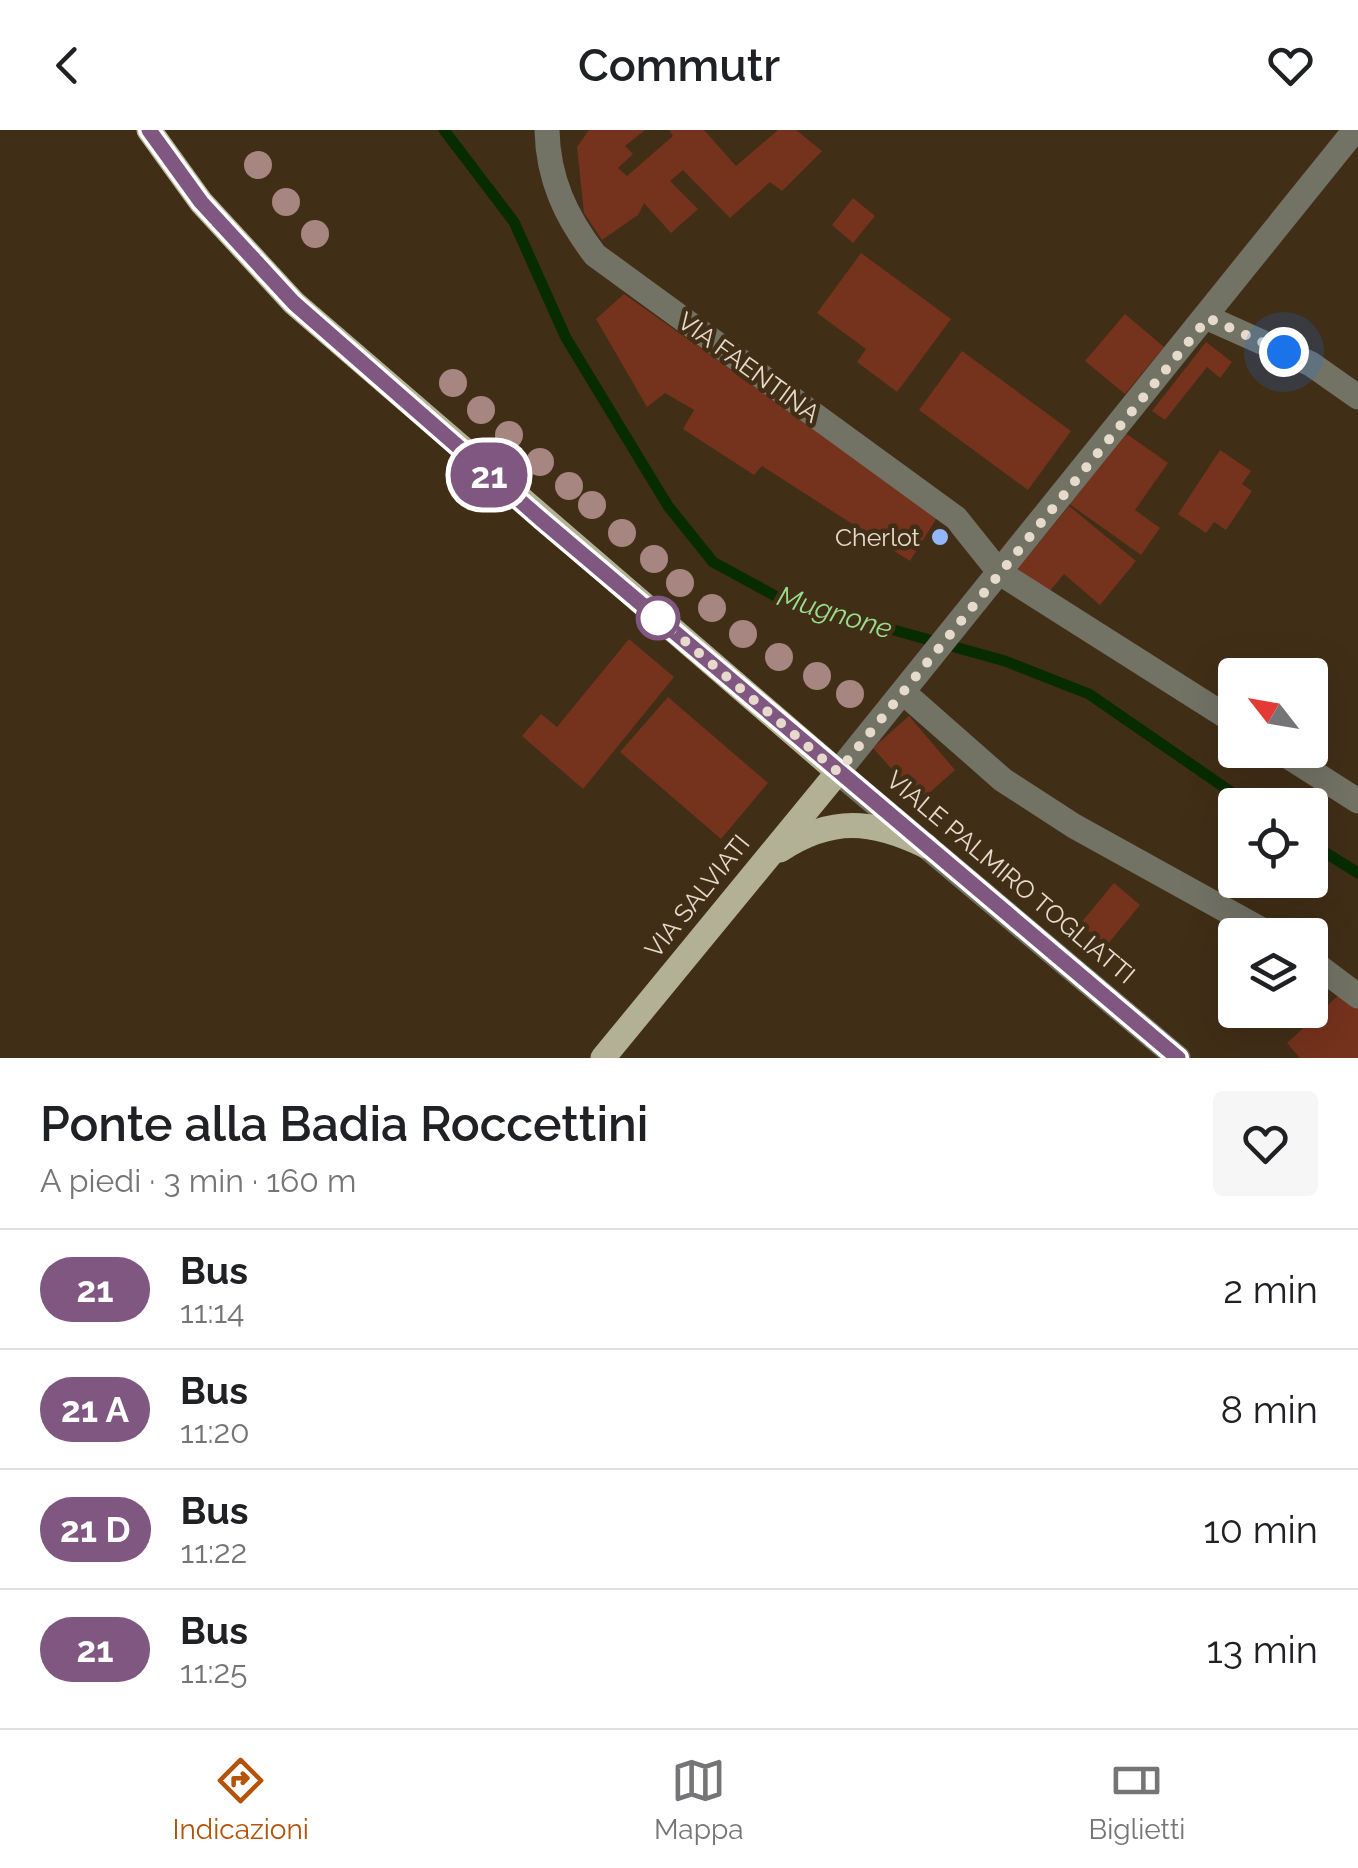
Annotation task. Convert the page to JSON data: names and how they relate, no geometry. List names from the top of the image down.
{
  "streets": {
    "main road": ["VIALE PALMIRO TOGLIATTI", "VIA SALVIATI"],
    "street": ["VIA FAENTINA"]
  },
  "crossings": [
    ["VIALE PALMIRO TOGLIATTI", "VIA SALVIATI"]
  ],
  "water": ["Mugnone"],
  "places": ["Cherlot"],
  "lines": ["bus line 21"],
  "north": "top left",
  "page": {
    "header": "Commutr",
    "on_map": "21",
    "heading": ["Ponte alla Badia Roccettini", "A piedi · 3 min · 160 m"],
    "list": [
      {
        "mark": "21",
        "name": "Bus",
        "note": "11:14",
        "value": "2 min"
      },
      {
        "mark": "21 A",
        "name": "Bus",
        "note": "11:20",
        "value": "8 min"
      },
      {
        "mark": "21 D",
        "name": "Bus",
        "note": "11:22",
        "value": "10 min"
      },
      {
        "mark": "21",
        "name": "Bus",
        "note": "11:25",
        "value": "13 min"
      }
    ],
    "tabs": ["Indicazioni", "Mappa", "Biglietti"]
  }
}
